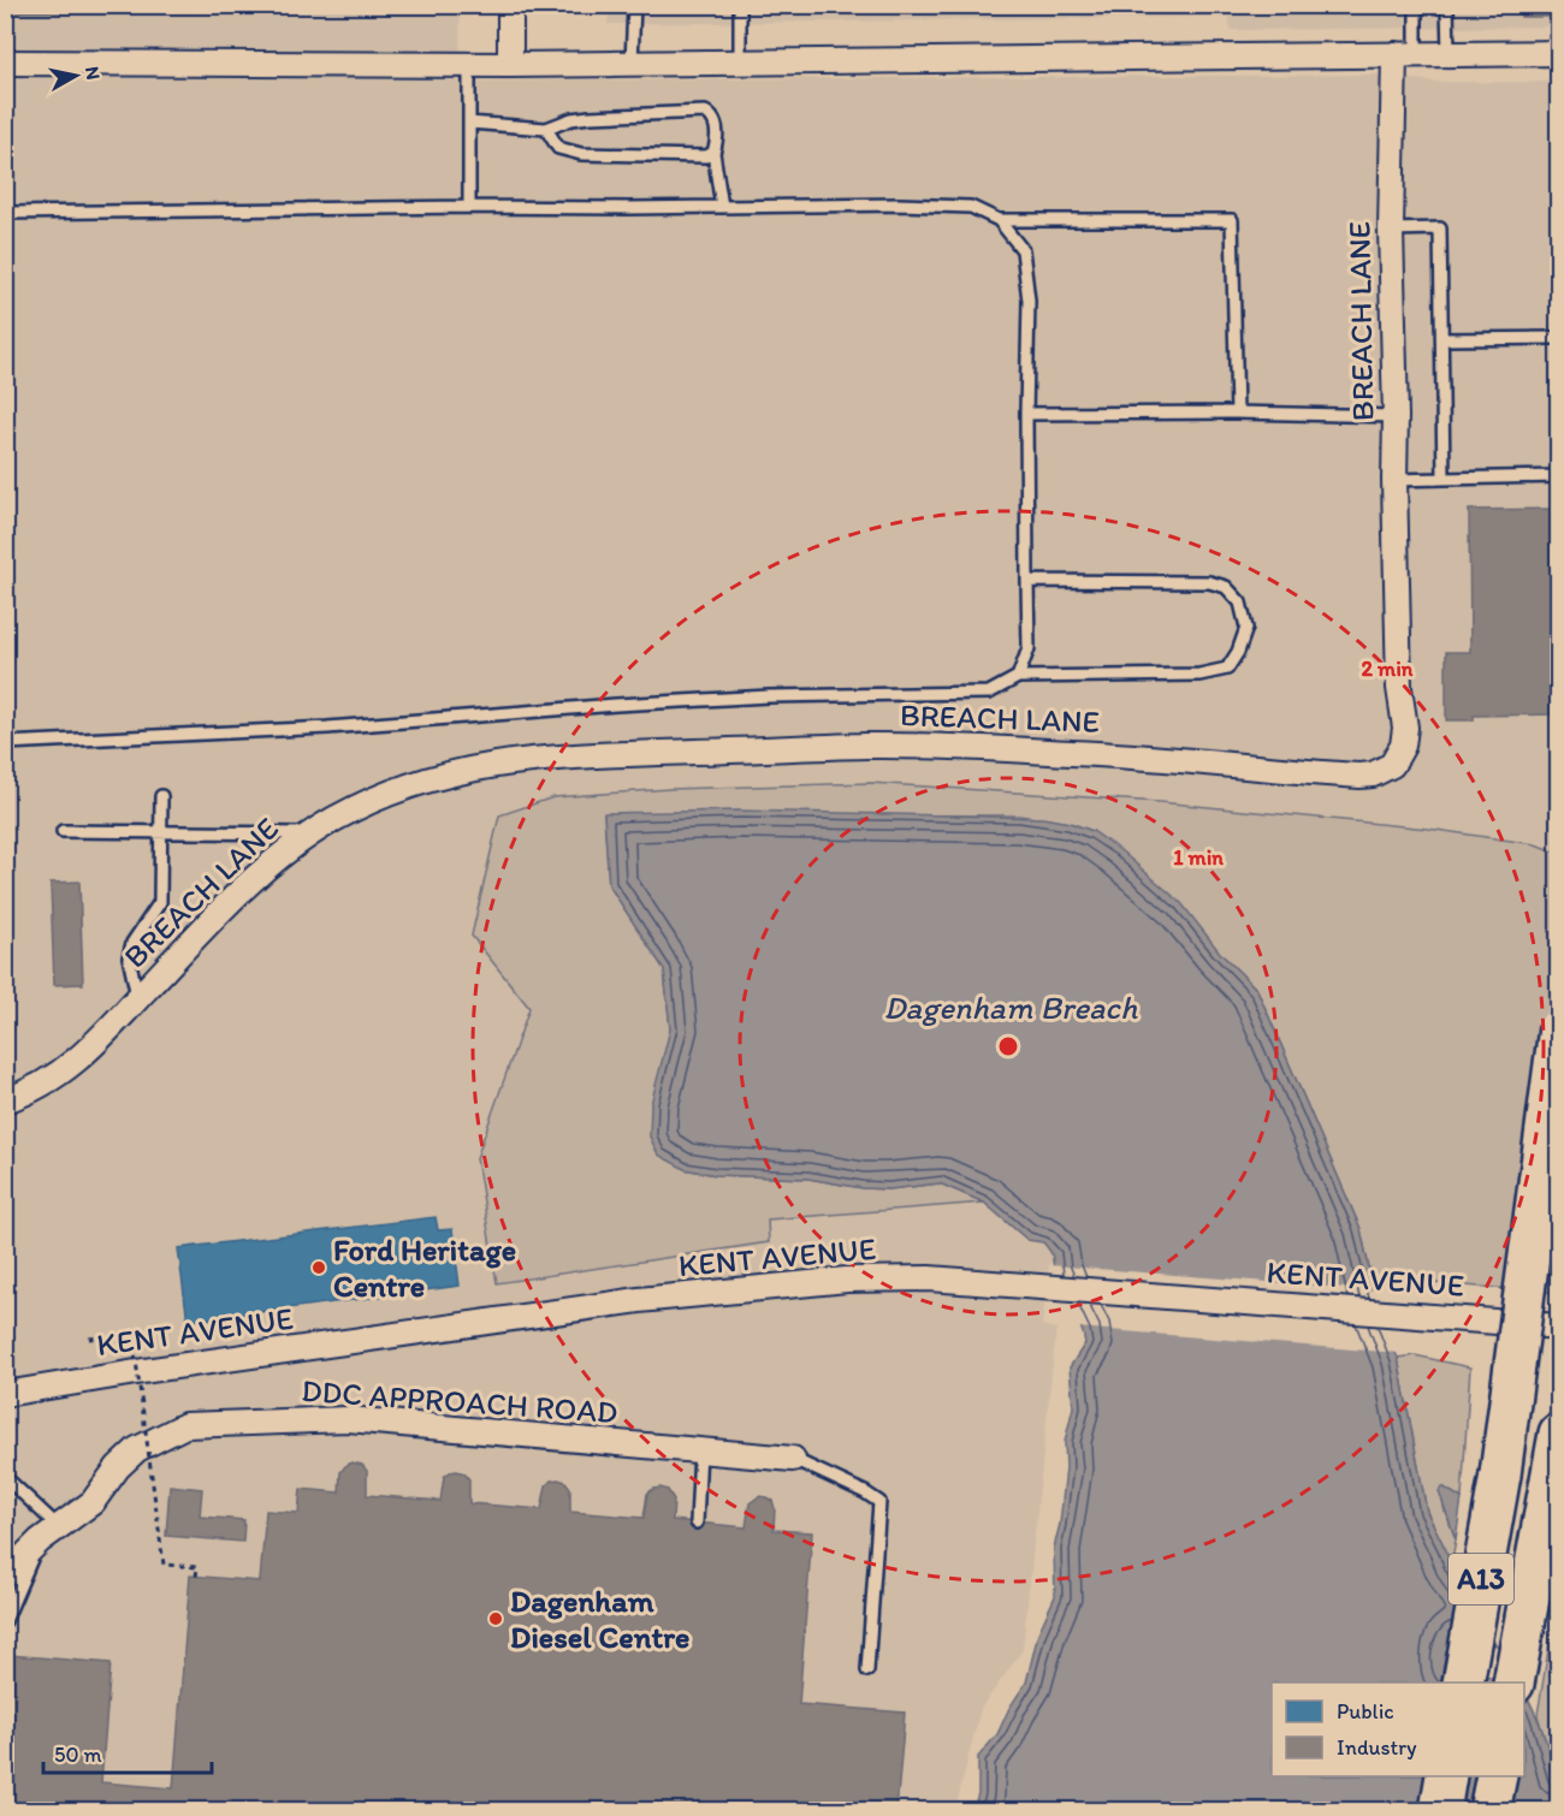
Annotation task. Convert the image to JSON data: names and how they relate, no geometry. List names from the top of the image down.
{
  "streets": {
    "highway": ["A13"],
    "street": ["BREACH LANE", "KENT AVENUE", "DDC APPROACH ROAD"]
  },
  "water": ["Dagenham Breach"],
  "places": ["Ford Heritage Centre", "Dagenham Diesel Centre"],
  "legend": ["Public", "Industry"],
  "scale_bar": "50 m",
  "north": "right",
  "rings": ["2 min", "1 min"]
}
